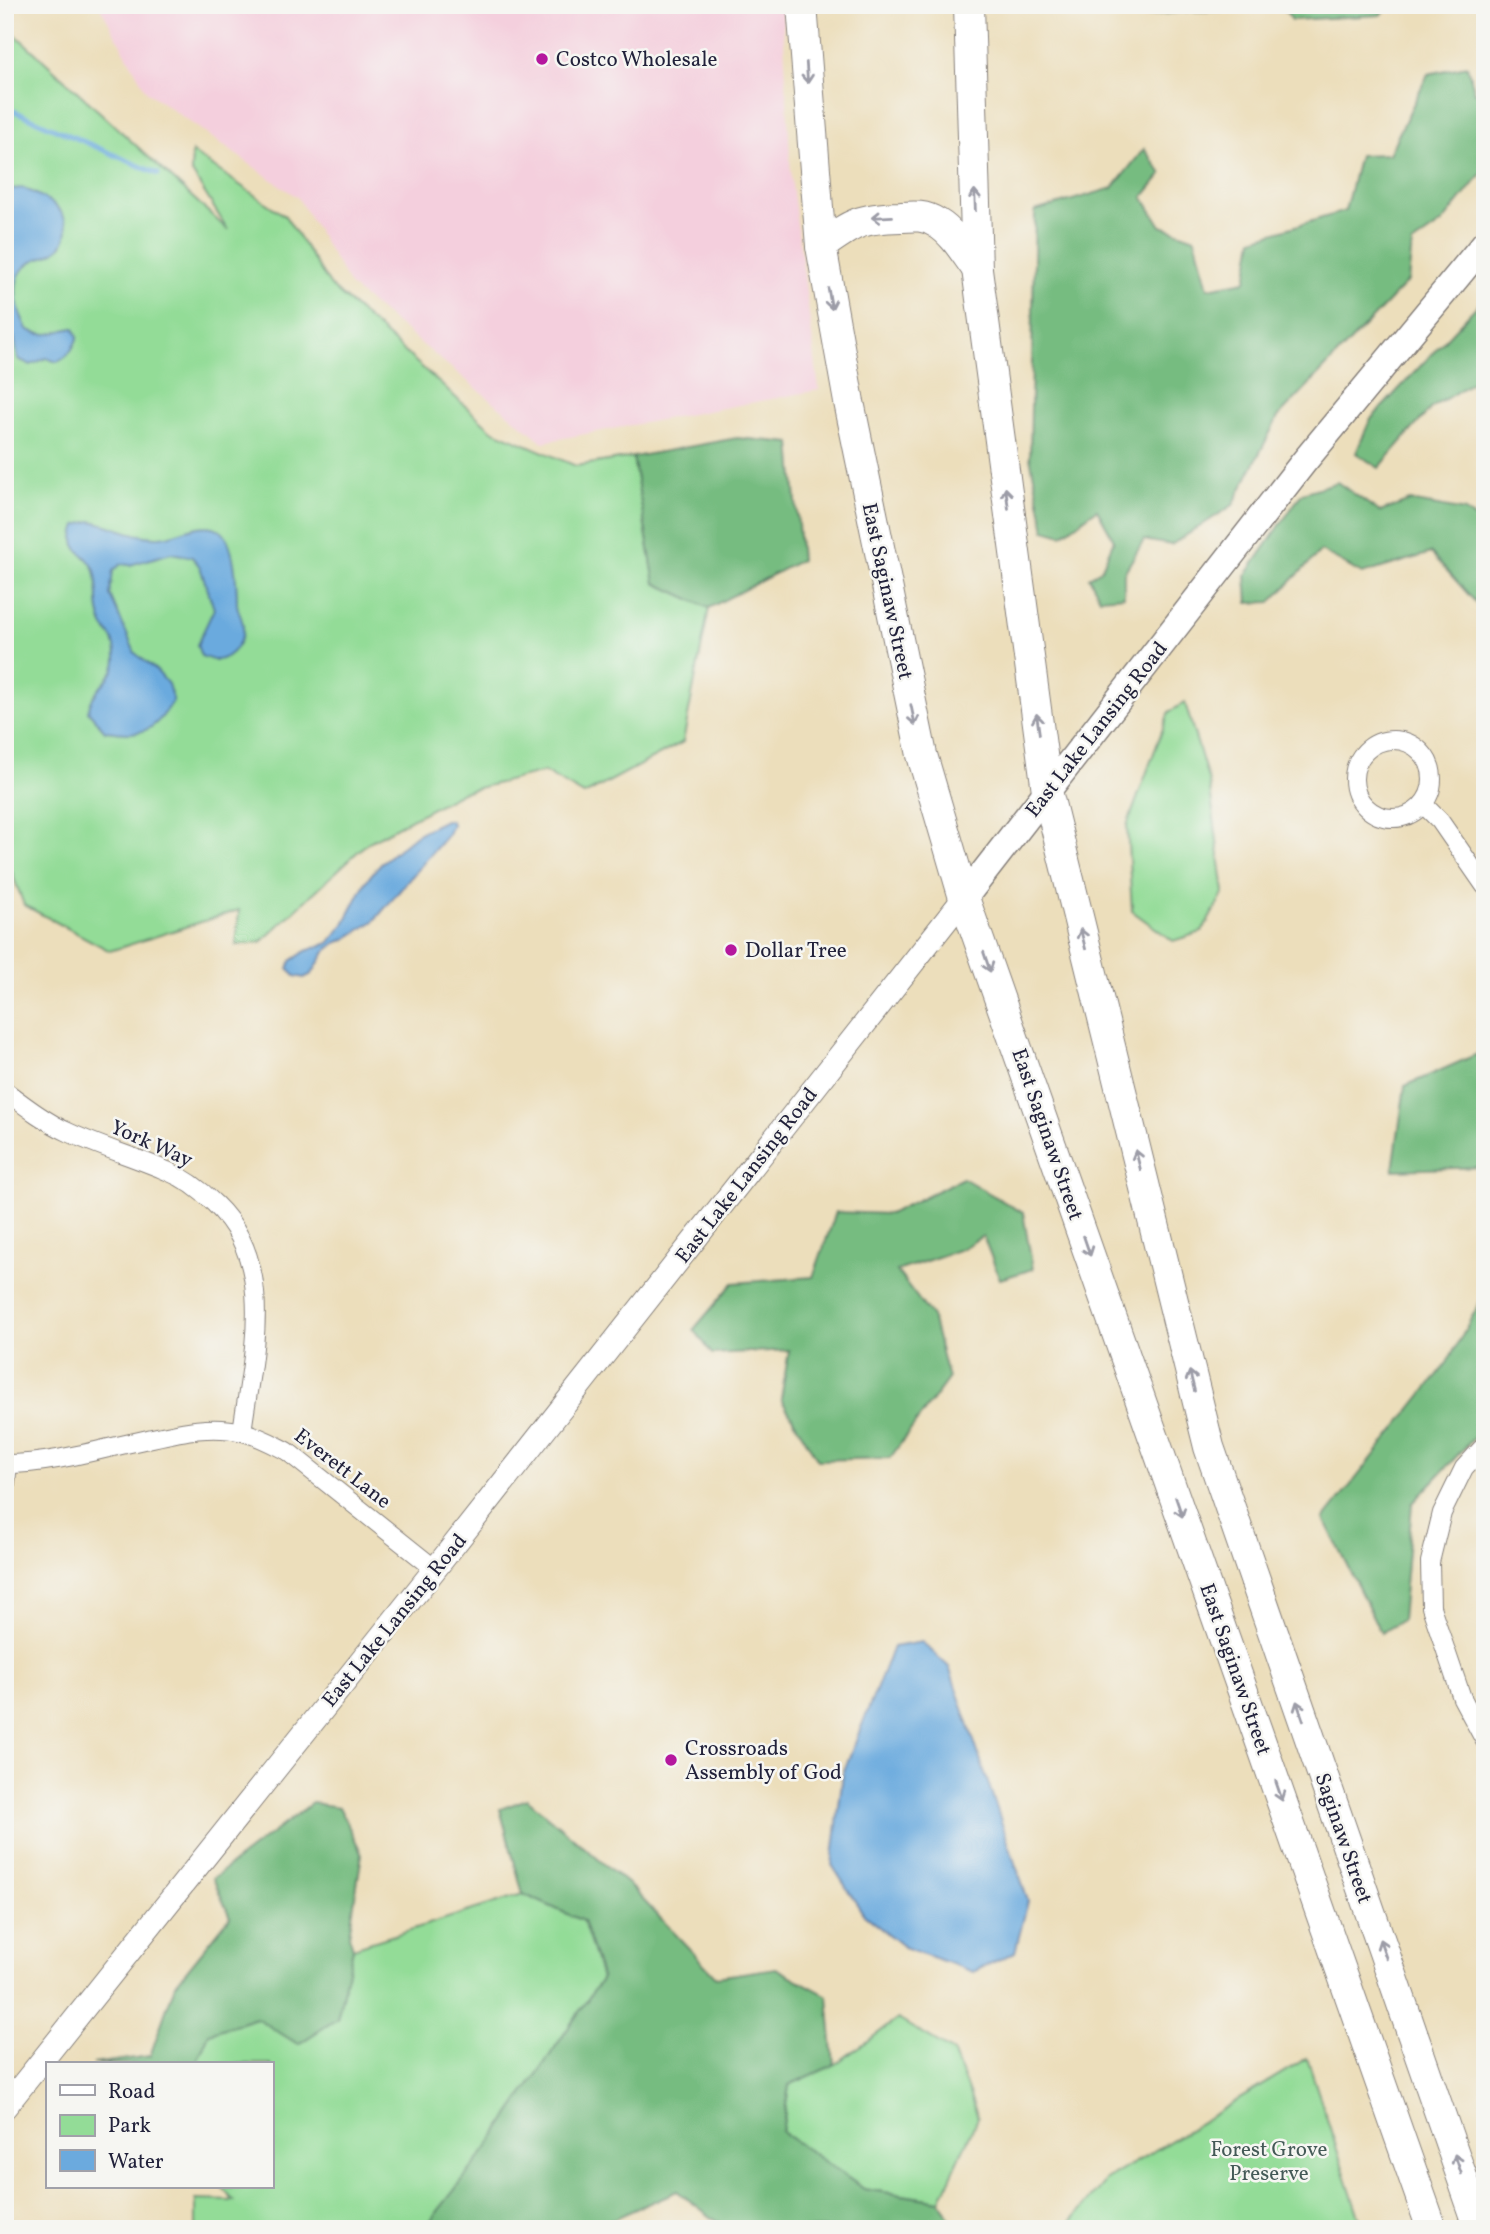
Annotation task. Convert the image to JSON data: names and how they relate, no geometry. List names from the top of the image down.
{
  "streets": {
    "main road": ["East Saginaw Street", "East Lake Lansing Road", "Saginaw Street"],
    "street": ["York Way", "Everett Lane"]
  },
  "crossings": [
    ["East Saginaw Street", "East Lake Lansing Road"],
    ["East Lake Lansing Road", "Everett Lane"],
    ["York Way", "Everett Lane"]
  ],
  "one_way": ["Saginaw Street"],
  "parks": ["Forest Grove Preserve"],
  "places": ["Costco Wholesale", "Dollar Tree", "Crossroads Assembly of God"],
  "legend": ["Road", "Park", "Water"]
}
